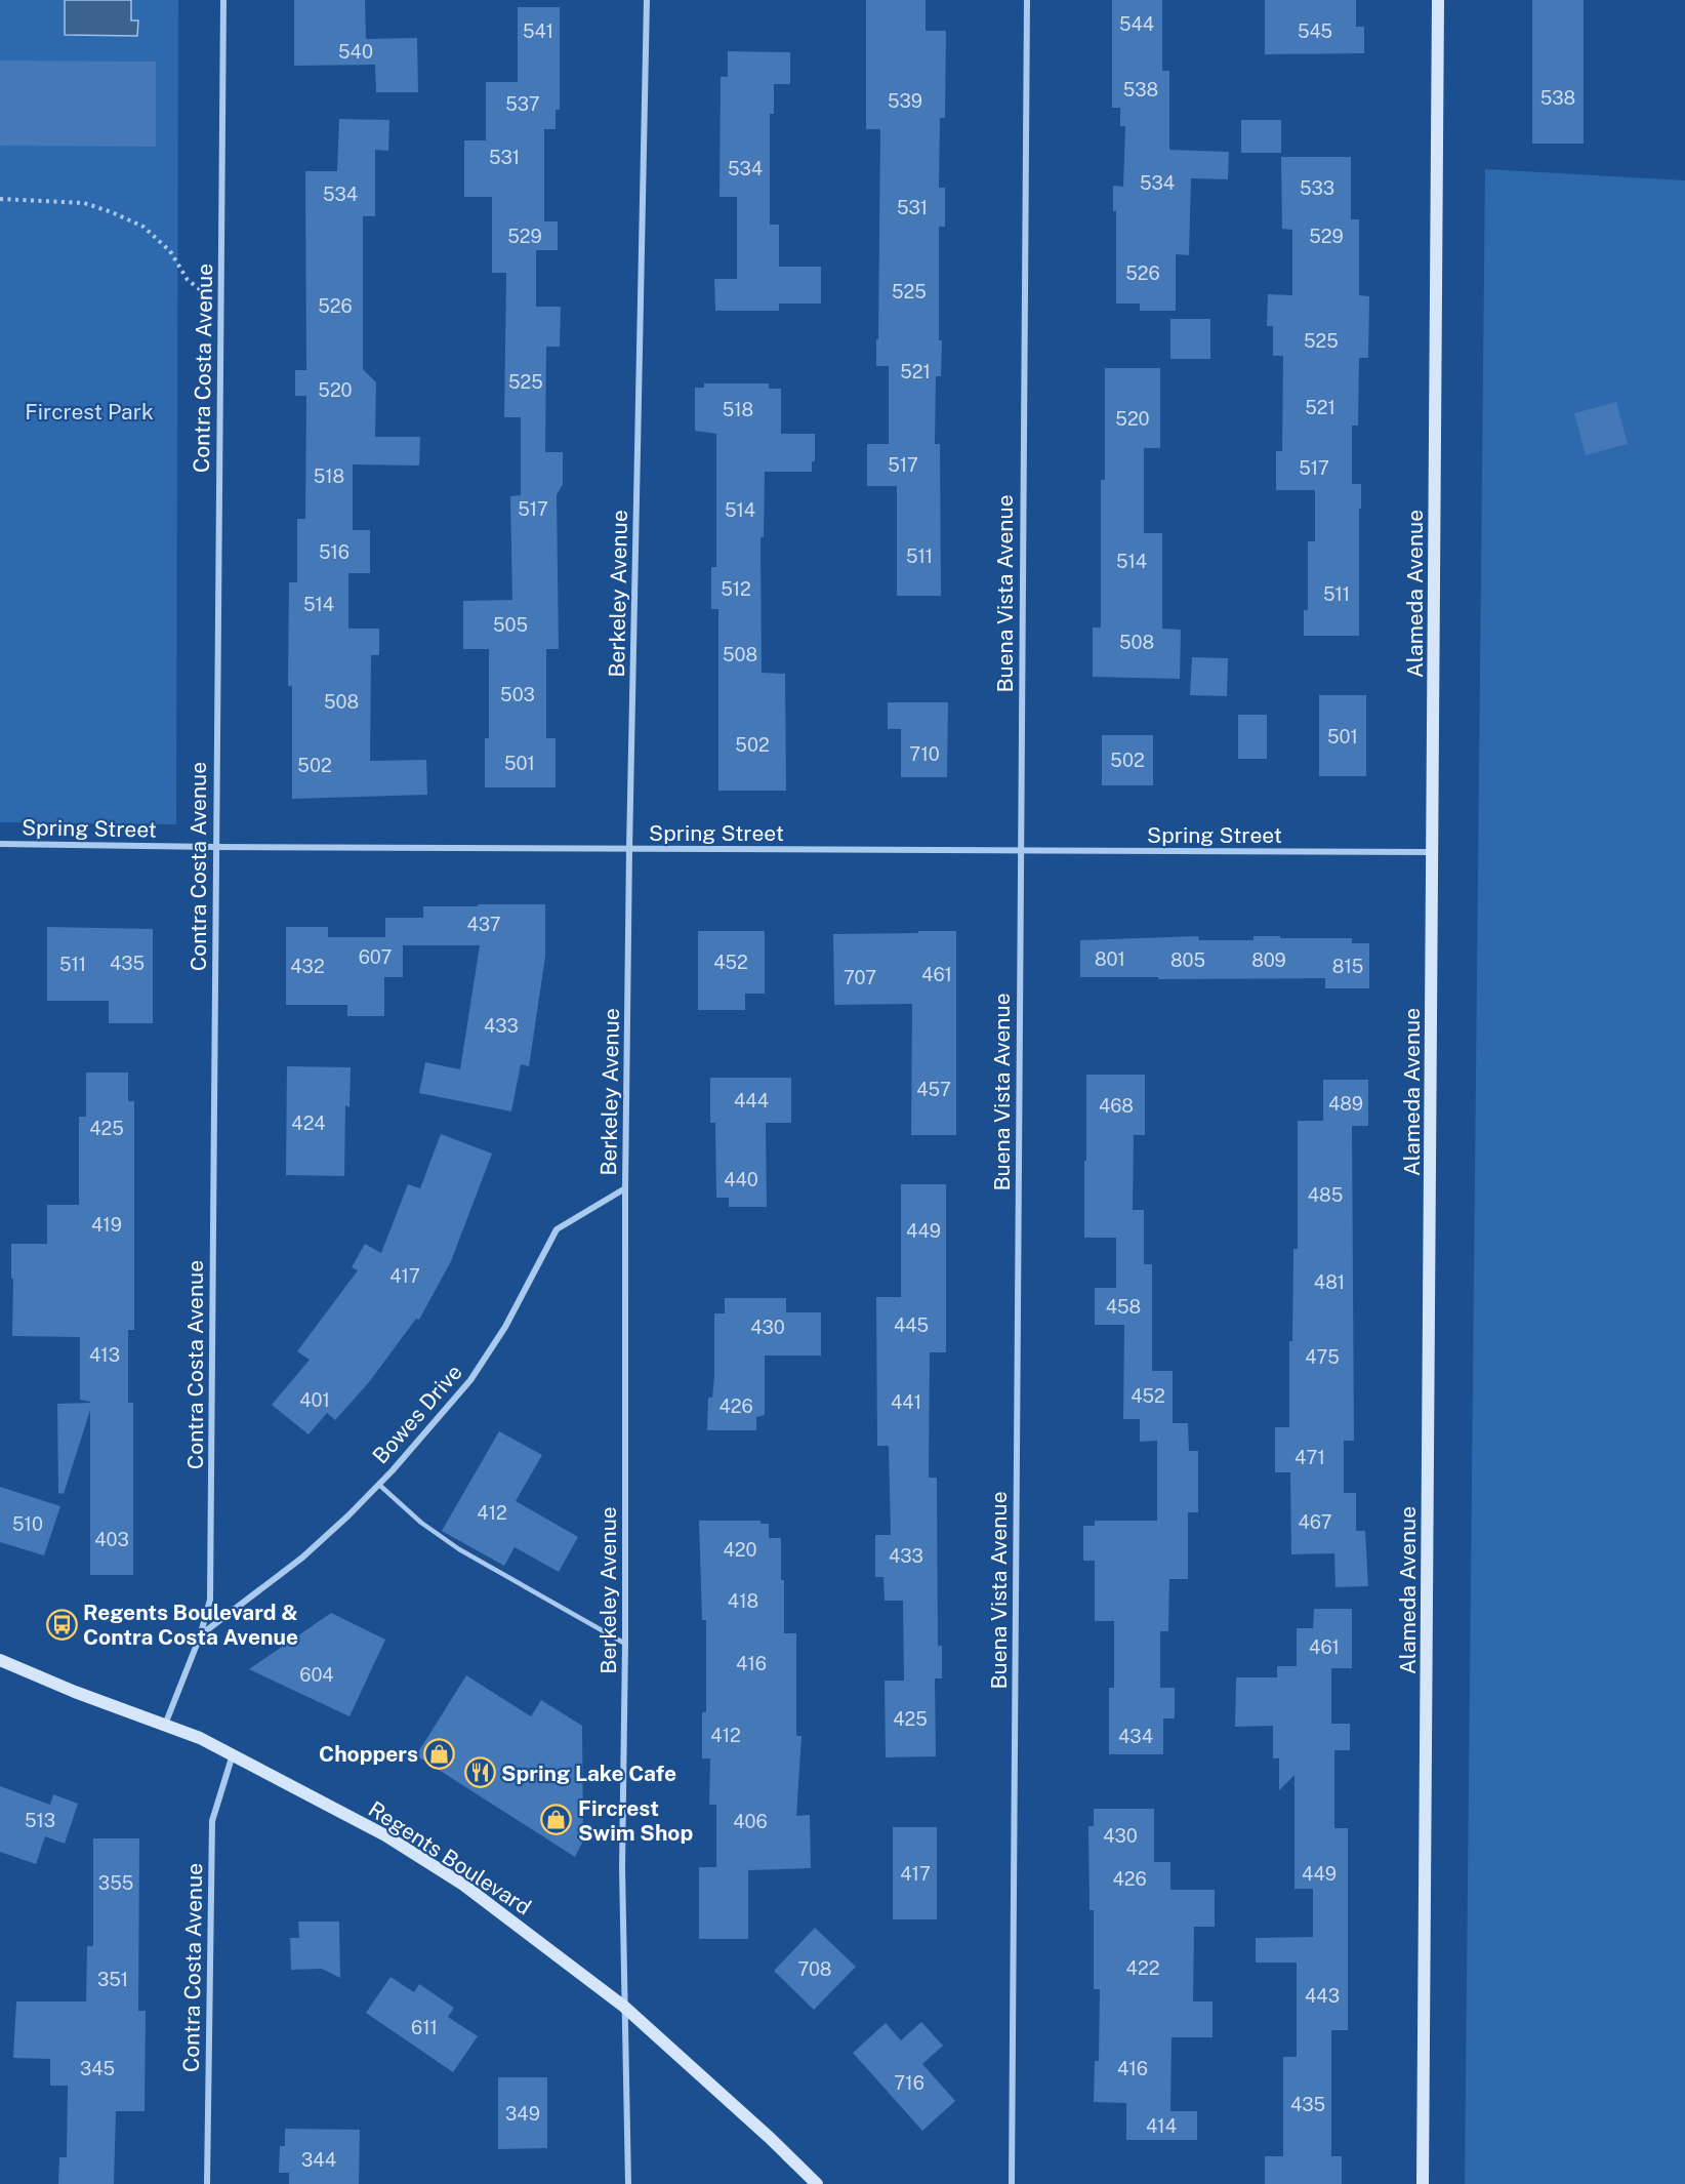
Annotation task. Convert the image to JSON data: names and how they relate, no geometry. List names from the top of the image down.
{
  "streets": {
    "street": [
      "Contra Costa Avenue",
      "Berkeley Avenue",
      "Buena Vista Avenue",
      "Alameda Avenue",
      "Spring Street",
      "Bowes Drive",
      "Regents Boulevard"
    ]
  },
  "crossings": [
    ["Contra Costa Avenue", "Spring Street"],
    ["Contra Costa Avenue", "Bowes Drive"],
    ["Contra Costa Avenue", "Regents Boulevard"],
    ["Berkeley Avenue", "Spring Street"],
    ["Berkeley Avenue", "Bowes Drive"],
    ["Berkeley Avenue", "Regents Boulevard"],
    ["Buena Vista Avenue", "Spring Street"],
    ["Alameda Avenue", "Spring Street"]
  ],
  "parks": ["Fircrest Park"],
  "places": {
    "bus stop": ["Regents Boulevard & Contra Costa Avenue"],
    "shop": ["Choppers", "Fircrest Swim Shop"],
    "restaurant": ["Spring Lake Cafe"]
  },
  "house_numbers": [
    "544",
    "541",
    "545",
    "540",
    "538",
    "538",
    "539",
    "537",
    "531",
    "534",
    "534",
    "533",
    "534",
    "531",
    "529",
    "529",
    "526",
    "525",
    "526",
    "525",
    "521",
    "525",
    "520",
    "521",
    "518",
    "520",
    "517",
    "517",
    "518",
    "517",
    "514",
    "516",
    "511",
    "514",
    "512",
    "511",
    "514",
    "505",
    "508",
    "508",
    "503",
    "508",
    "501",
    "502",
    "710",
    "502",
    "501",
    "502",
    "437",
    "607",
    "801",
    "805",
    "809",
    "452",
    "435",
    "511",
    "432",
    "815",
    "461",
    "707",
    "433",
    "457",
    "444",
    "489",
    "468",
    "424",
    "425",
    "440",
    "485",
    "419",
    "449",
    "417",
    "481",
    "458",
    "445",
    "430",
    "413",
    "475",
    "452",
    "401",
    "441",
    "426",
    "471",
    "412",
    "467",
    "510",
    "403",
    "420",
    "433",
    "418",
    "461",
    "416",
    "604",
    "425",
    "412",
    "434",
    "513",
    "406",
    "430",
    "417",
    "449",
    "426",
    "355",
    "422",
    "708",
    "351",
    "443",
    "611",
    "345",
    "416",
    "716",
    "435",
    "349",
    "414",
    "344"
  ]
}
